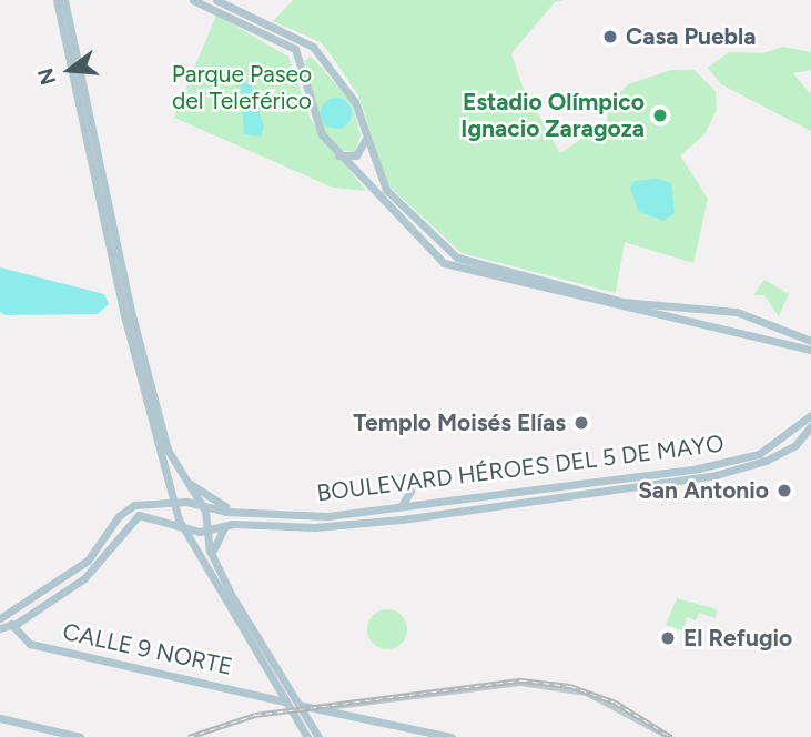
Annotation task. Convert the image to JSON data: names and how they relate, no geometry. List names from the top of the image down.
{
  "streets": {
    "main road": ["BOULEVARD HÉROES DEL 5 DE MAYO", "CALLE 9 NORTE"]
  },
  "parks": ["Parque Paseo del Teleférico"],
  "places": [
    "Casa Puebla",
    "Estadio Olímpico Ignacio Zaragoza",
    "Templo Moisés Elías",
    "San Antonio",
    "El Refugio"
  ],
  "north": "left"
}
